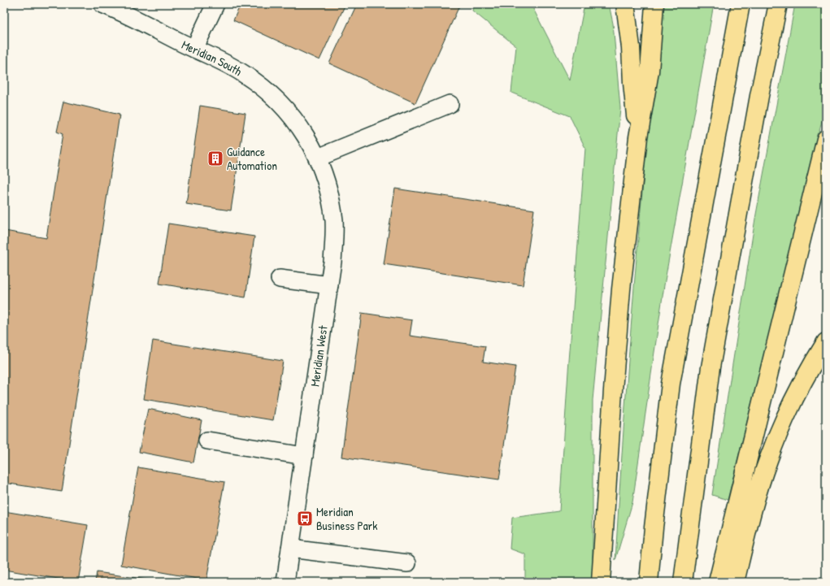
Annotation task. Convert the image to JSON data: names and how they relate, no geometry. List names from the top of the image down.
{
  "streets": {
    "street": ["Meridian South", "Meridian West"]
  },
  "crossings": [
    ["Meridian South", "Meridian West"]
  ],
  "places": {
    "building": ["Guidance Automation"],
    "bus stop": ["Meridian Business Park"]
  }
}
